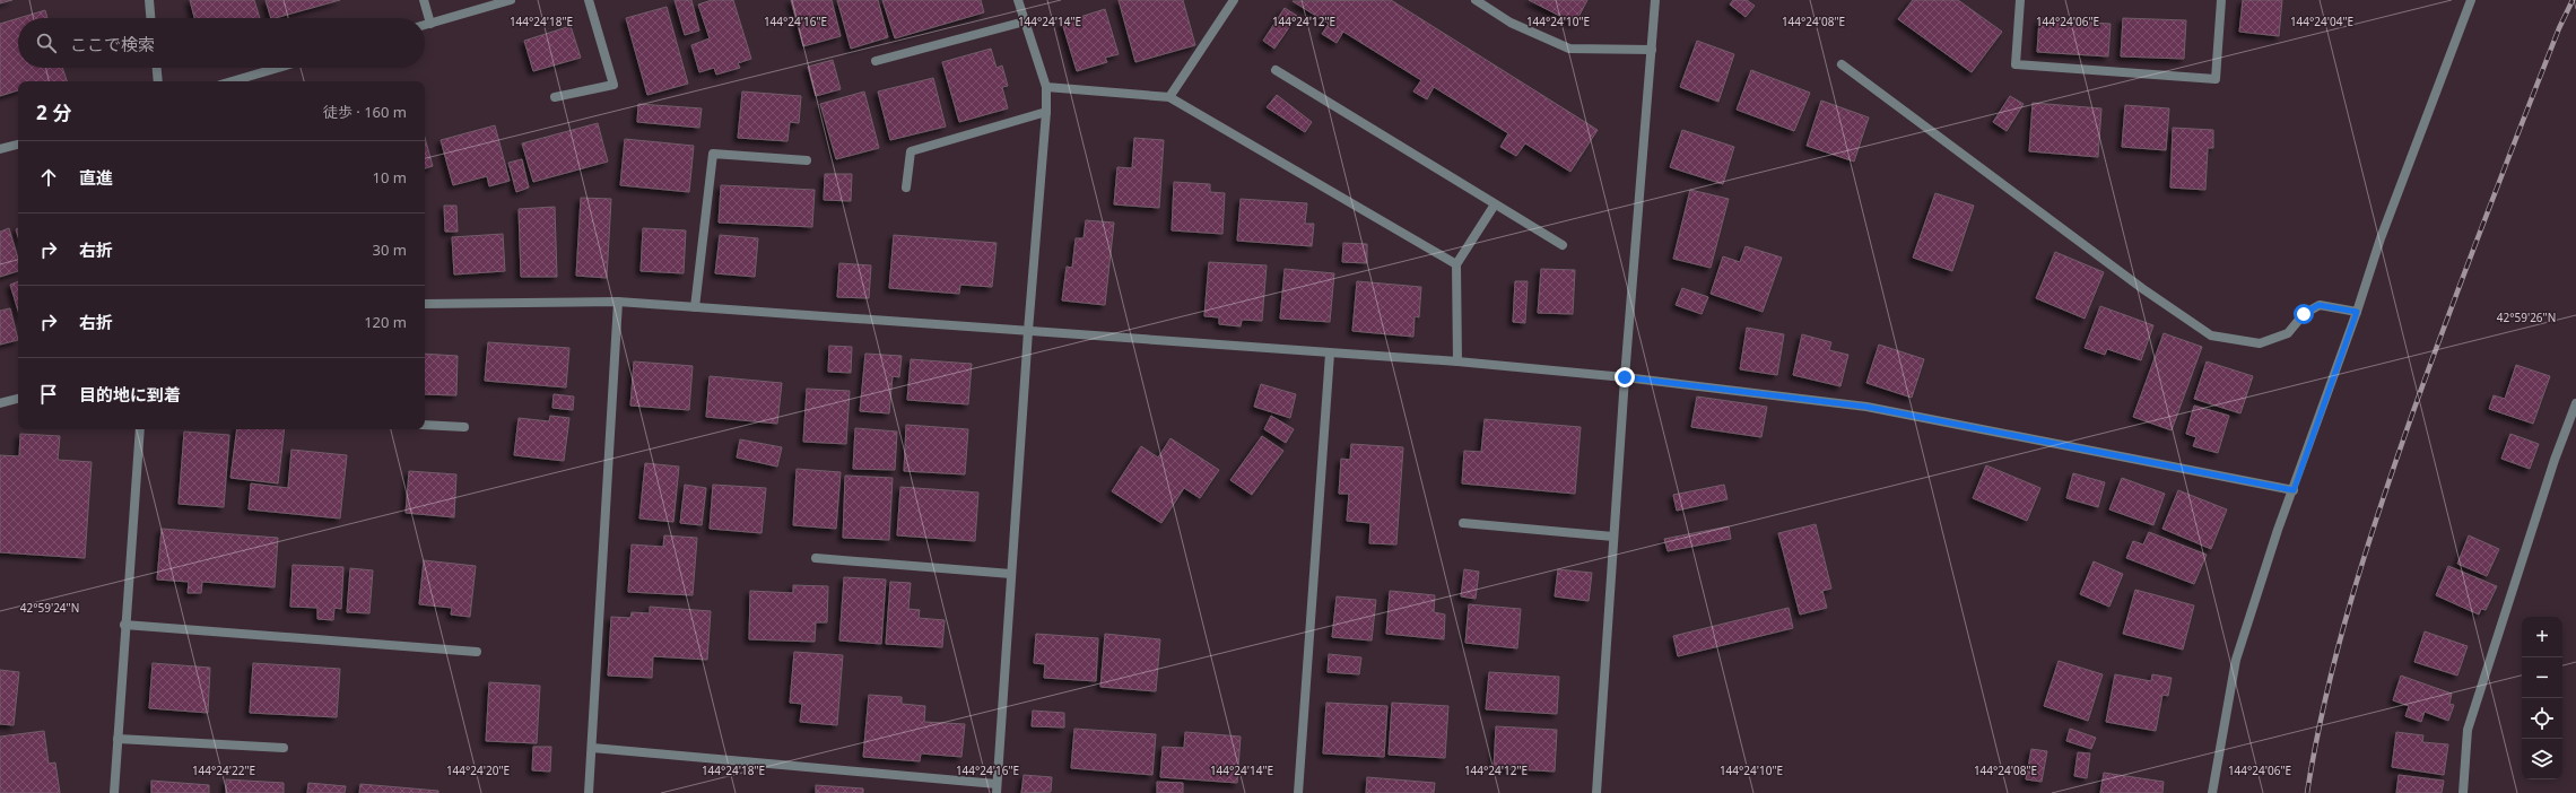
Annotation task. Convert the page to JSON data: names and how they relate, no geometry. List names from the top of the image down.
{
  "page": {
    "search": "ここで検索",
    "heading": ["2 分", "徒歩 · 160 m"],
    "list": [
      ["直進", "10 m"],
      ["右折", "30 m"],
      ["右折", "120 m"],
      "目的地に到着"
    ],
    "map_buttons": ["+", "−"]
  },
  "coordinates": [
    "144°24'18\"E",
    "144°24'14\"E",
    "144°24'04\"E",
    "144°24'16\"E",
    "144°24'12\"E",
    "144°24'10\"E",
    "144°24'08\"E",
    "144°24'06\"E",
    "42°59'26\"N",
    "42°59'24\"N",
    "144°24'22\"E",
    "144°24'20\"E"
  ]
}
